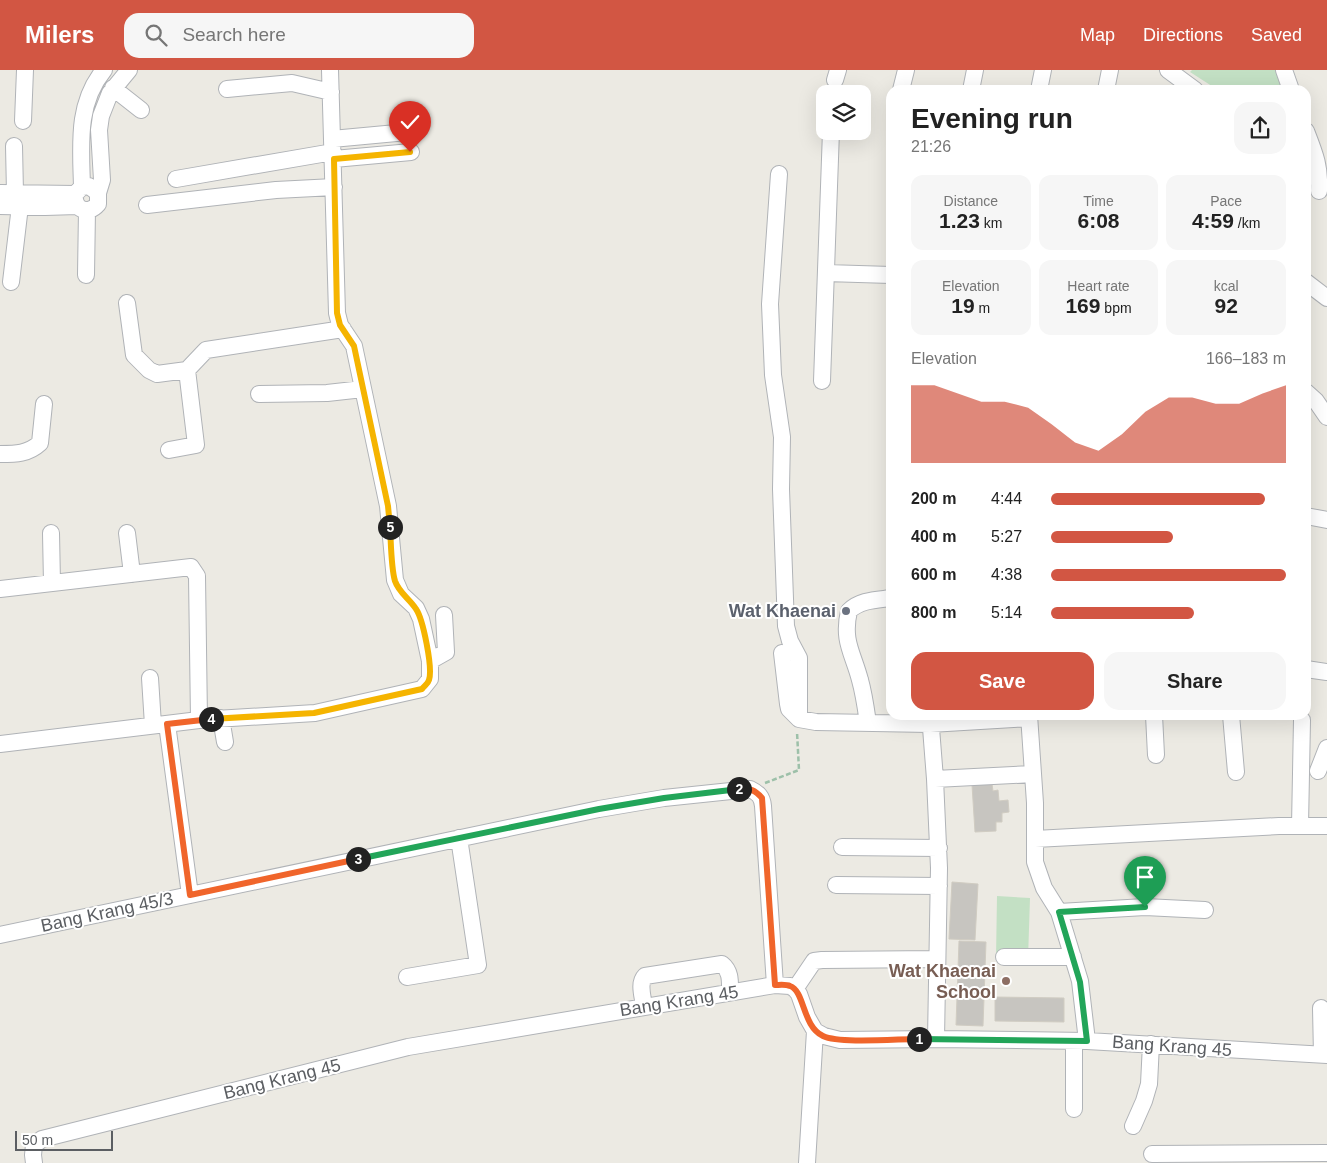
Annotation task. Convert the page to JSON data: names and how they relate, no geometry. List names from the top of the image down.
{
  "streets": {
    "street": ["Bang Krang 45/3", "Bang Krang 45"]
  },
  "places": ["Wat Khaenai", "Wat Khaenai School"],
  "scale_bar": "50 m",
  "page": {
    "header": "Milers",
    "search": "Search here",
    "nav": ["Map", "Directions", "Saved"],
    "heading": ["Evening run", "21:26"],
    "stats": [
      ["Distance", "1.23 km"],
      ["Time", "6:08"],
      ["Pace", "4:59 /km"],
      ["Elevation", "19 m"],
      ["Heart rate", "169 bpm"],
      ["kcal", "92"]
    ],
    "chart": ["Elevation", "166–183 m"],
    "list": [
      {
        "name": "200 m",
        "note": "4:44"
      },
      {
        "name": "400 m",
        "note": "5:27"
      },
      {
        "name": "600 m",
        "note": "4:38"
      },
      {
        "name": "800 m",
        "note": "5:14"
      }
    ],
    "pins": [
      "5",
      "4",
      "2",
      "3",
      "1"
    ],
    "buttons": ["Save", "Share"],
    "scale": "50 m"
  }
}
